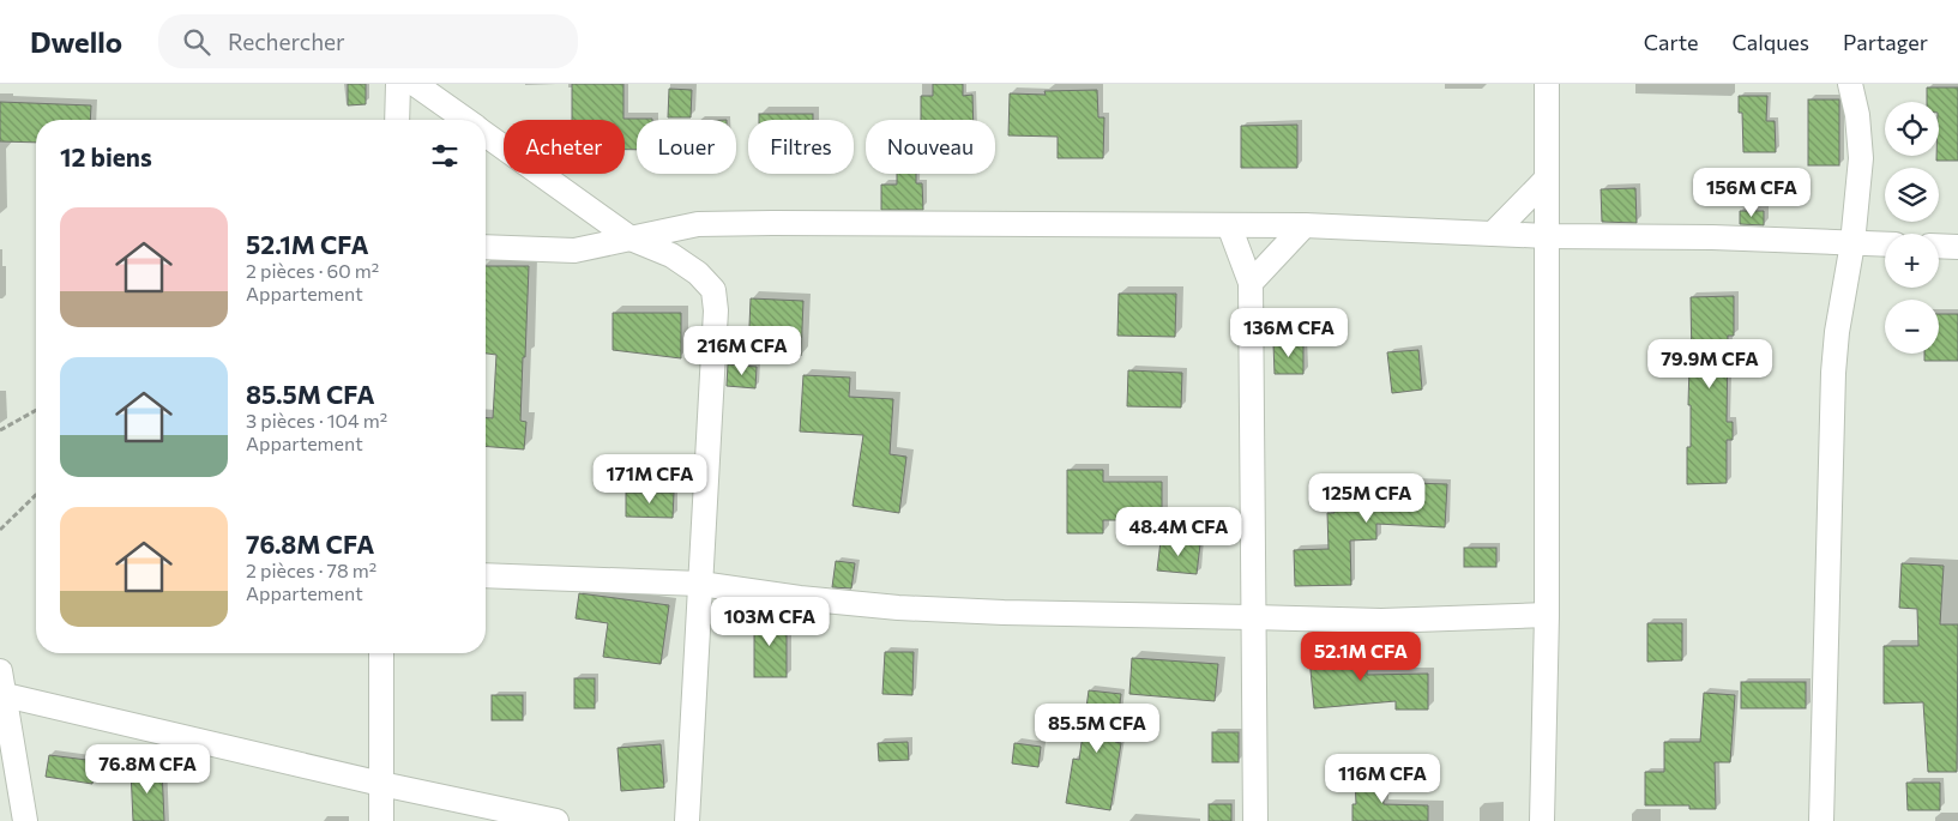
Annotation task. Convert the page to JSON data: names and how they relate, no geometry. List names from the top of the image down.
{
  "page": {
    "header": "Dwello",
    "search": "Rechercher",
    "nav": ["Carte", "Calques", "Partager"],
    "map_buttons": ["+", "−"],
    "chip": [
      "Acheter",
      "Louer",
      "Filtres",
      "Nouveau"
    ],
    "heading": "12 biens",
    "price": [
      "156M CFA",
      "136M CFA",
      "216M CFA",
      "79.9M CFA",
      "171M CFA",
      "125M CFA",
      "48.4M CFA",
      "103M CFA",
      "52.1M CFA",
      "85.5M CFA",
      "76.8M CFA",
      "116M CFA"
    ],
    "list": [
      {
        "name": "52.1M CFA",
        "note": "2 pièces · 60 m² · Appartement"
      },
      {
        "name": "85.5M CFA",
        "note": "3 pièces · 104 m² · Appartement"
      },
      {
        "name": "76.8M CFA",
        "note": "2 pièces · 78 m² · Appartement"
      }
    ]
  }
}
